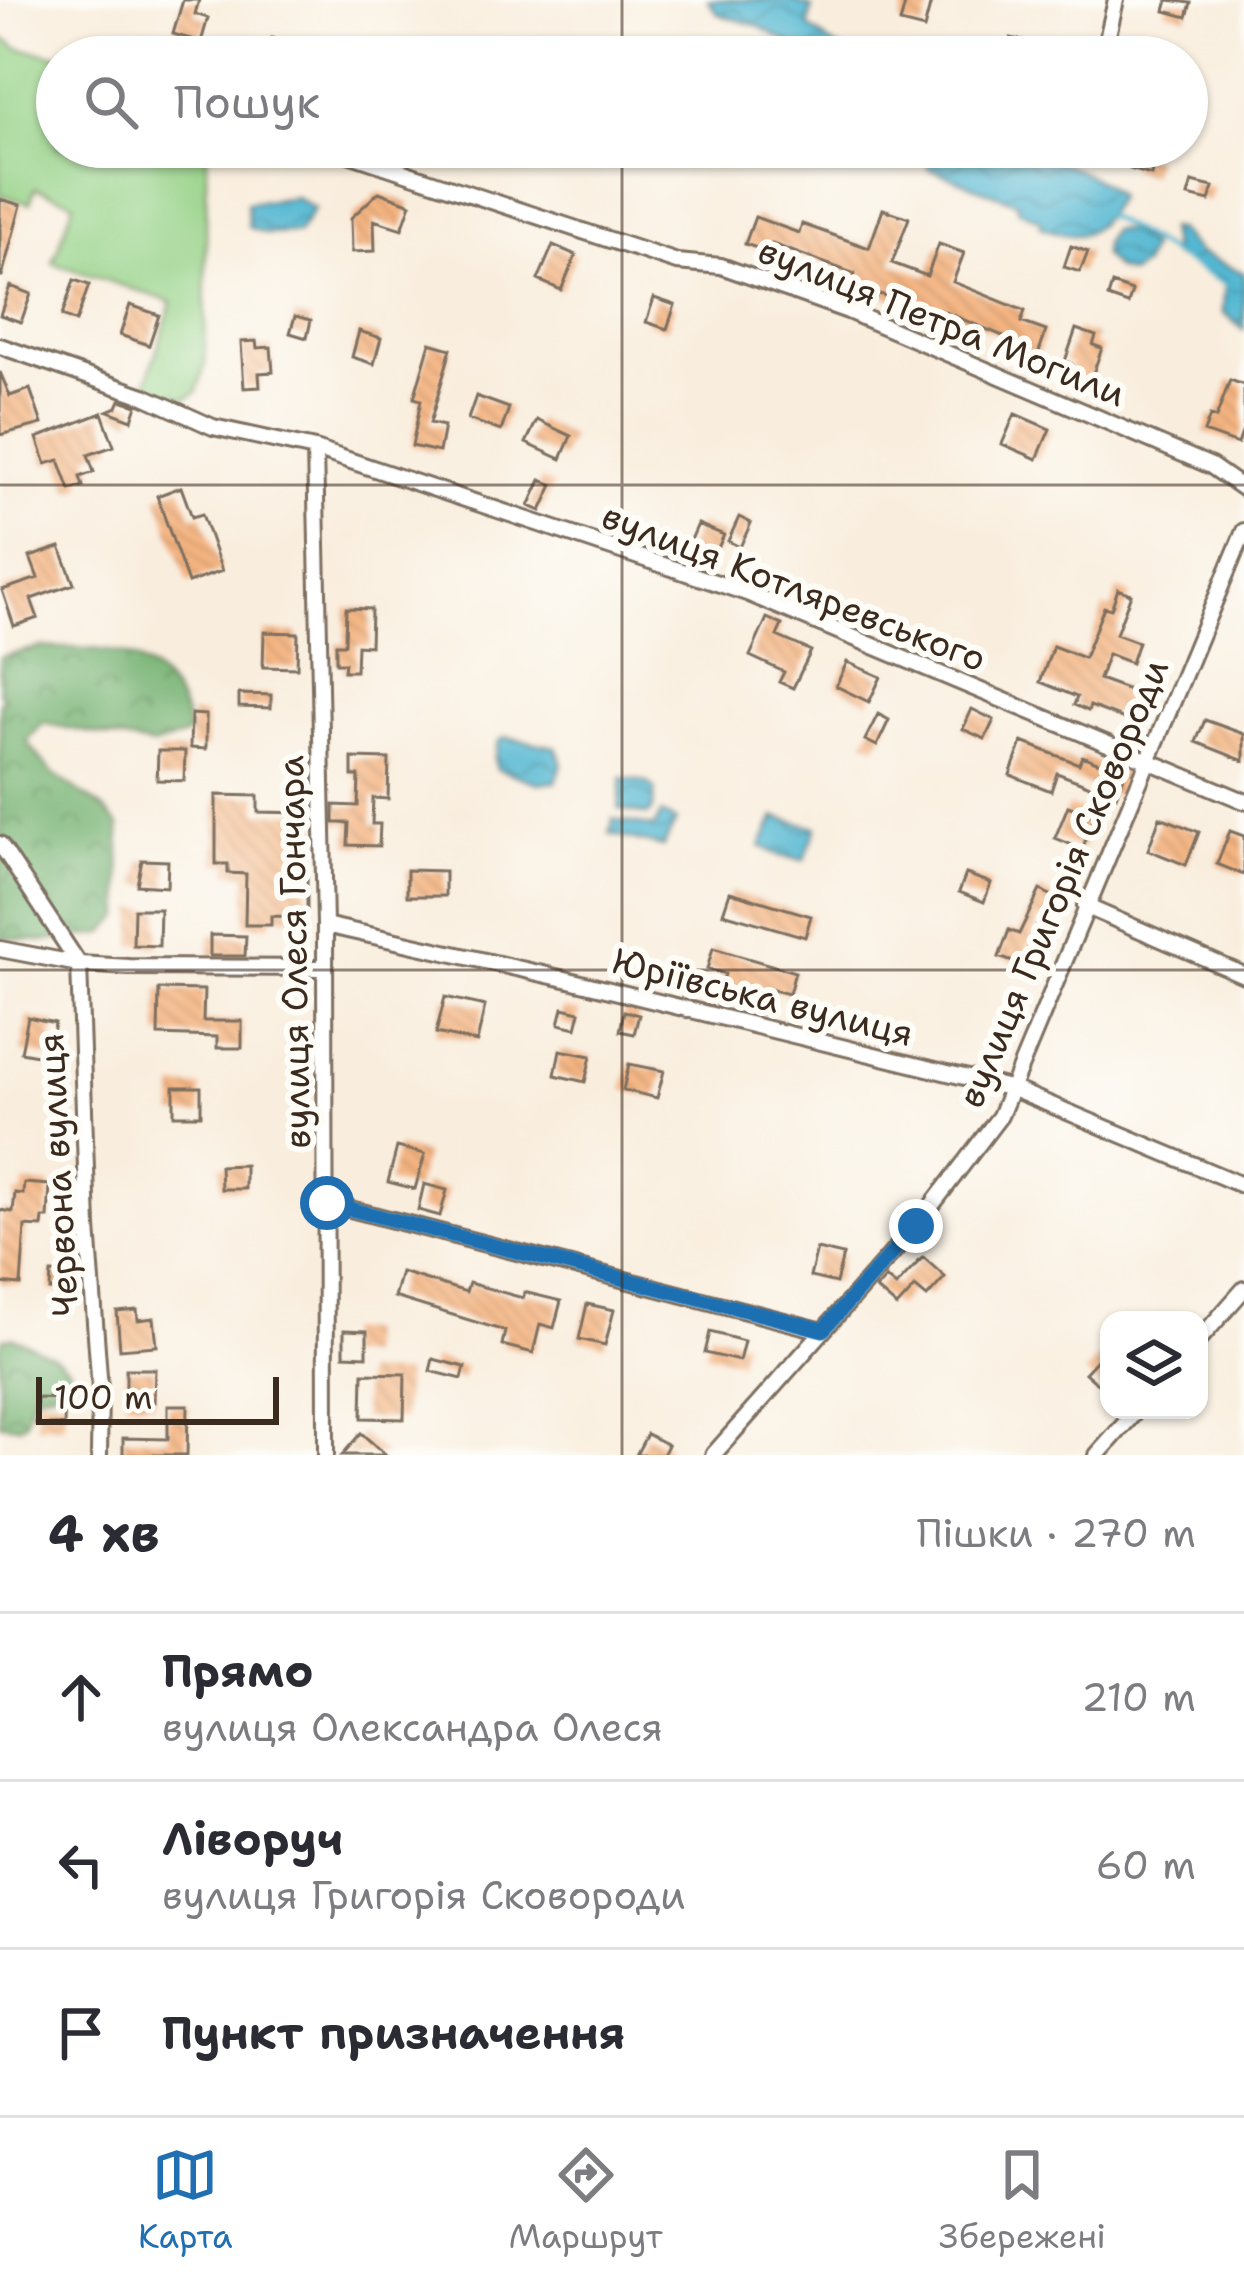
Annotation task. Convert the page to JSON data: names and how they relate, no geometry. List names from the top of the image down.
{
  "streets": {
    "street": [
      "вулиця Петра Могили",
      "вулиця Котляревського",
      "вулиця Григорія Сковороди",
      "вулиця Олеся Гончара",
      "Юріївська вулиця",
      "Червона вулиця"
    ]
  },
  "crossings": [
    ["вулиця Котляревського", "вулиця Григорія Сковороди"],
    ["вулиця Котляревського", "вулиця Олеся Гончара"],
    ["вулиця Григорія Сковороди", "Юріївська вулиця"],
    ["вулиця Олеся Гончара", "Юріївська вулиця"]
  ],
  "scale_bar": "100 m",
  "page": {
    "search": "Пошук",
    "scale": "100 m",
    "heading": ["4 хв", "Пішки · 270 m"],
    "list": [
      ["Прямо", "вулиця Олександра Олеся", "210 m"],
      ["Ліворуч", "вулиця Григорія Сковороди", "60 m"],
      "Пункт призначення"
    ],
    "nav": ["Карта", "Маршрут", "Збережені"]
  }
}
